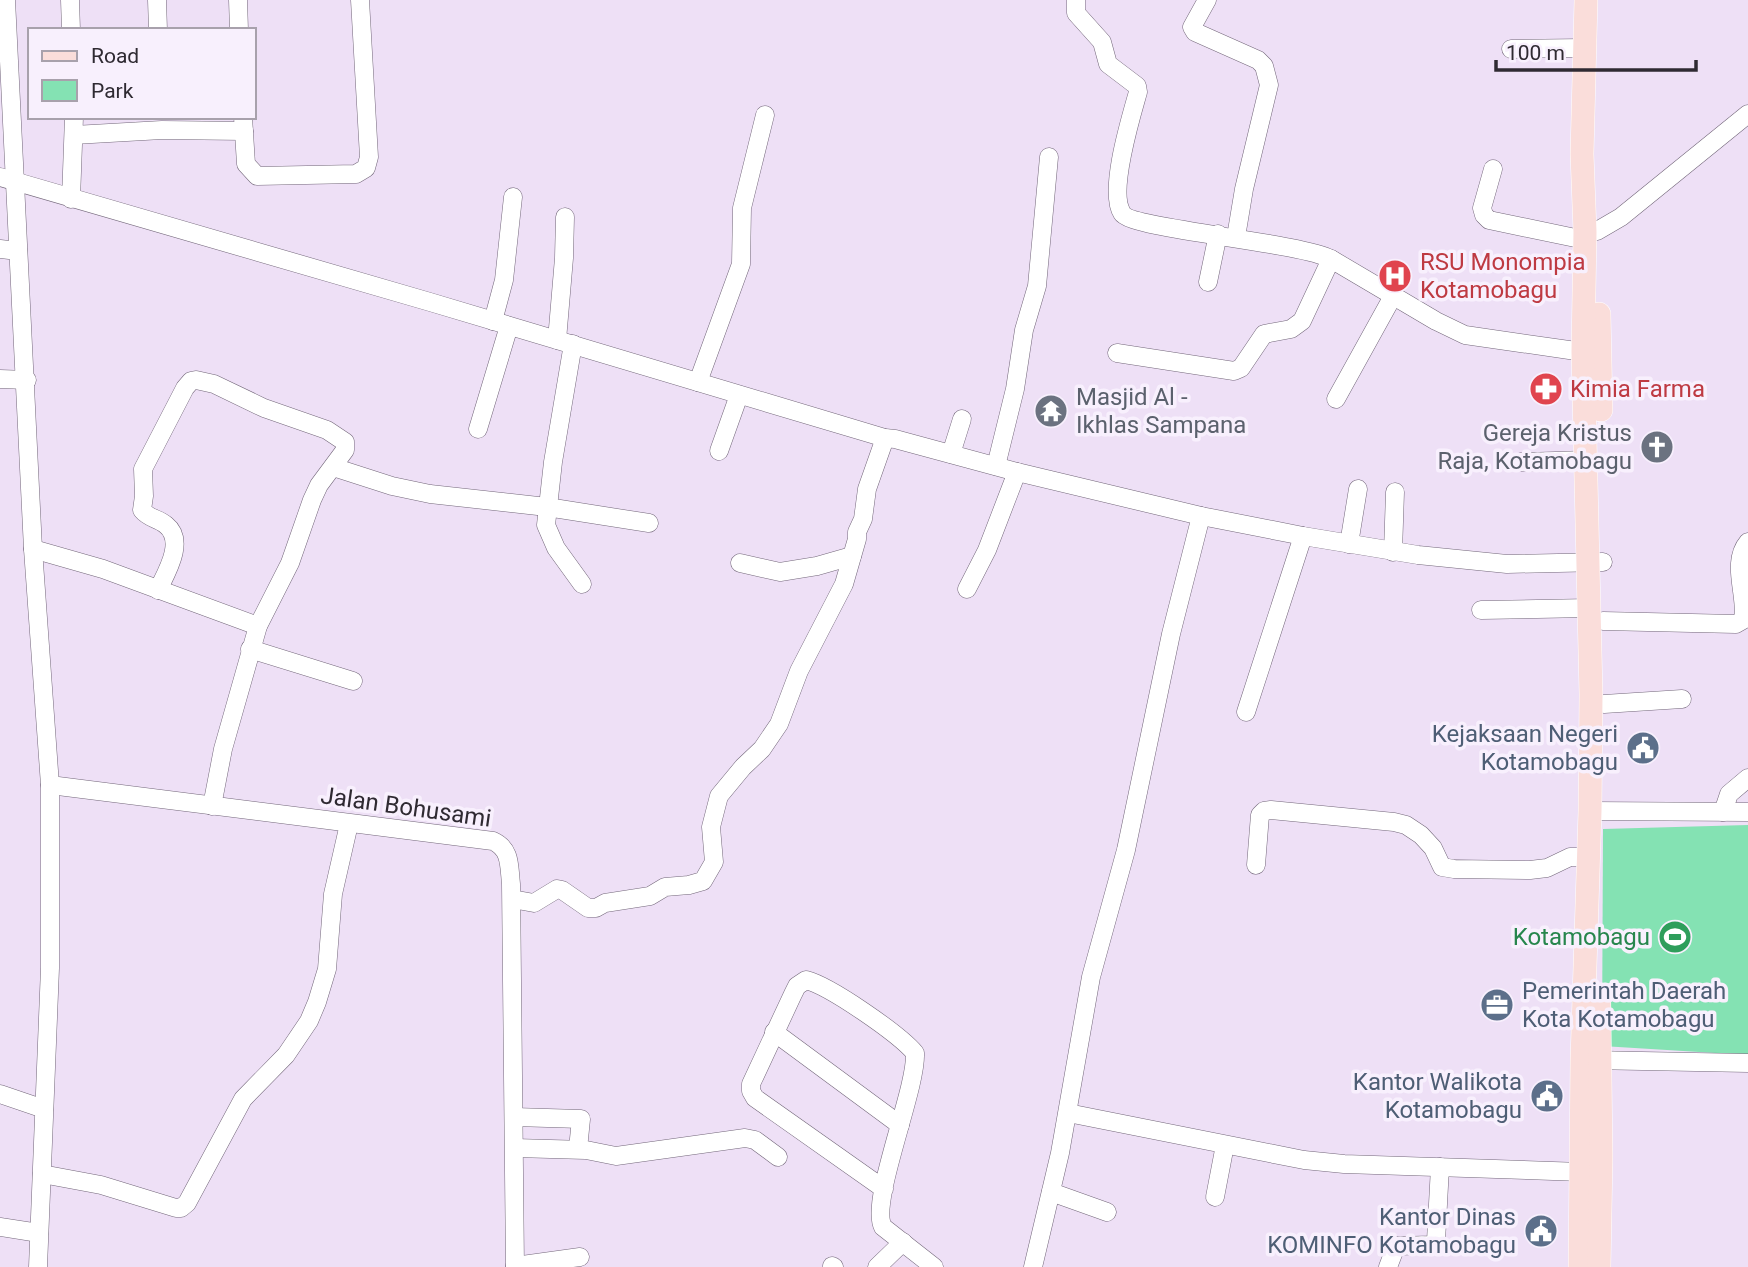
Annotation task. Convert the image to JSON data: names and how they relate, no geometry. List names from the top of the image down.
{
  "streets": {
    "street": ["Jalan Bohusami"]
  },
  "places": {
    "hospital": ["RSU Monompia Kotamobagu"],
    "pharmacy": ["Kimia Farma"],
    "temple": ["Masjid Al - Ikhlas Sampana"],
    "church": ["Gereja Kristus Raja, Kotamobagu"],
    "public building": ["Kejaksaan Negeri Kotamobagu", "Kantor Walikota Kotamobagu", "Kantor Dinas KOMINFO Kotamobagu"],
    "sports": ["Kotamobagu"],
    "office": ["Pemerintah Daerah Kota Kotamobagu"]
  },
  "legend": ["Road", "Park"],
  "scale_bar": "100 m"
}
